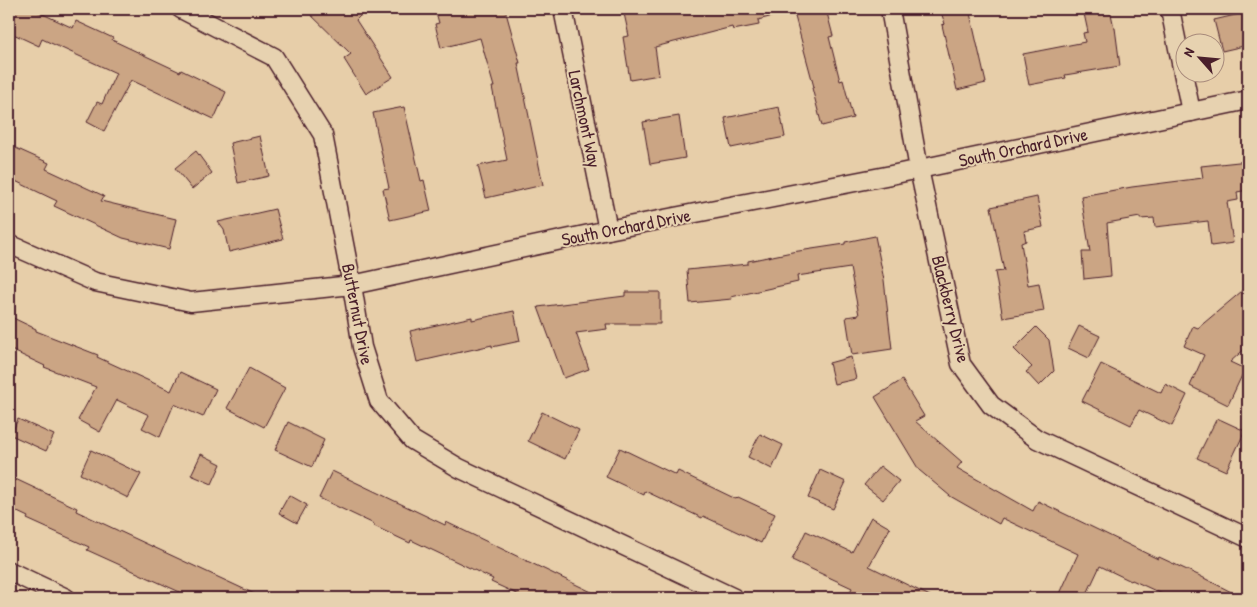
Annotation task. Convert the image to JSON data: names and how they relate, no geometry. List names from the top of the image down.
{
  "streets": {
    "street": [
      "Larchmont Way",
      "South Orchard Drive",
      "Blackberry Drive",
      "Butternut Drive"
    ]
  },
  "crossings": [
    ["Larchmont Way", "South Orchard Drive"],
    ["South Orchard Drive", "Blackberry Drive"],
    ["South Orchard Drive", "Butternut Drive"]
  ],
  "north": "top left"
}
